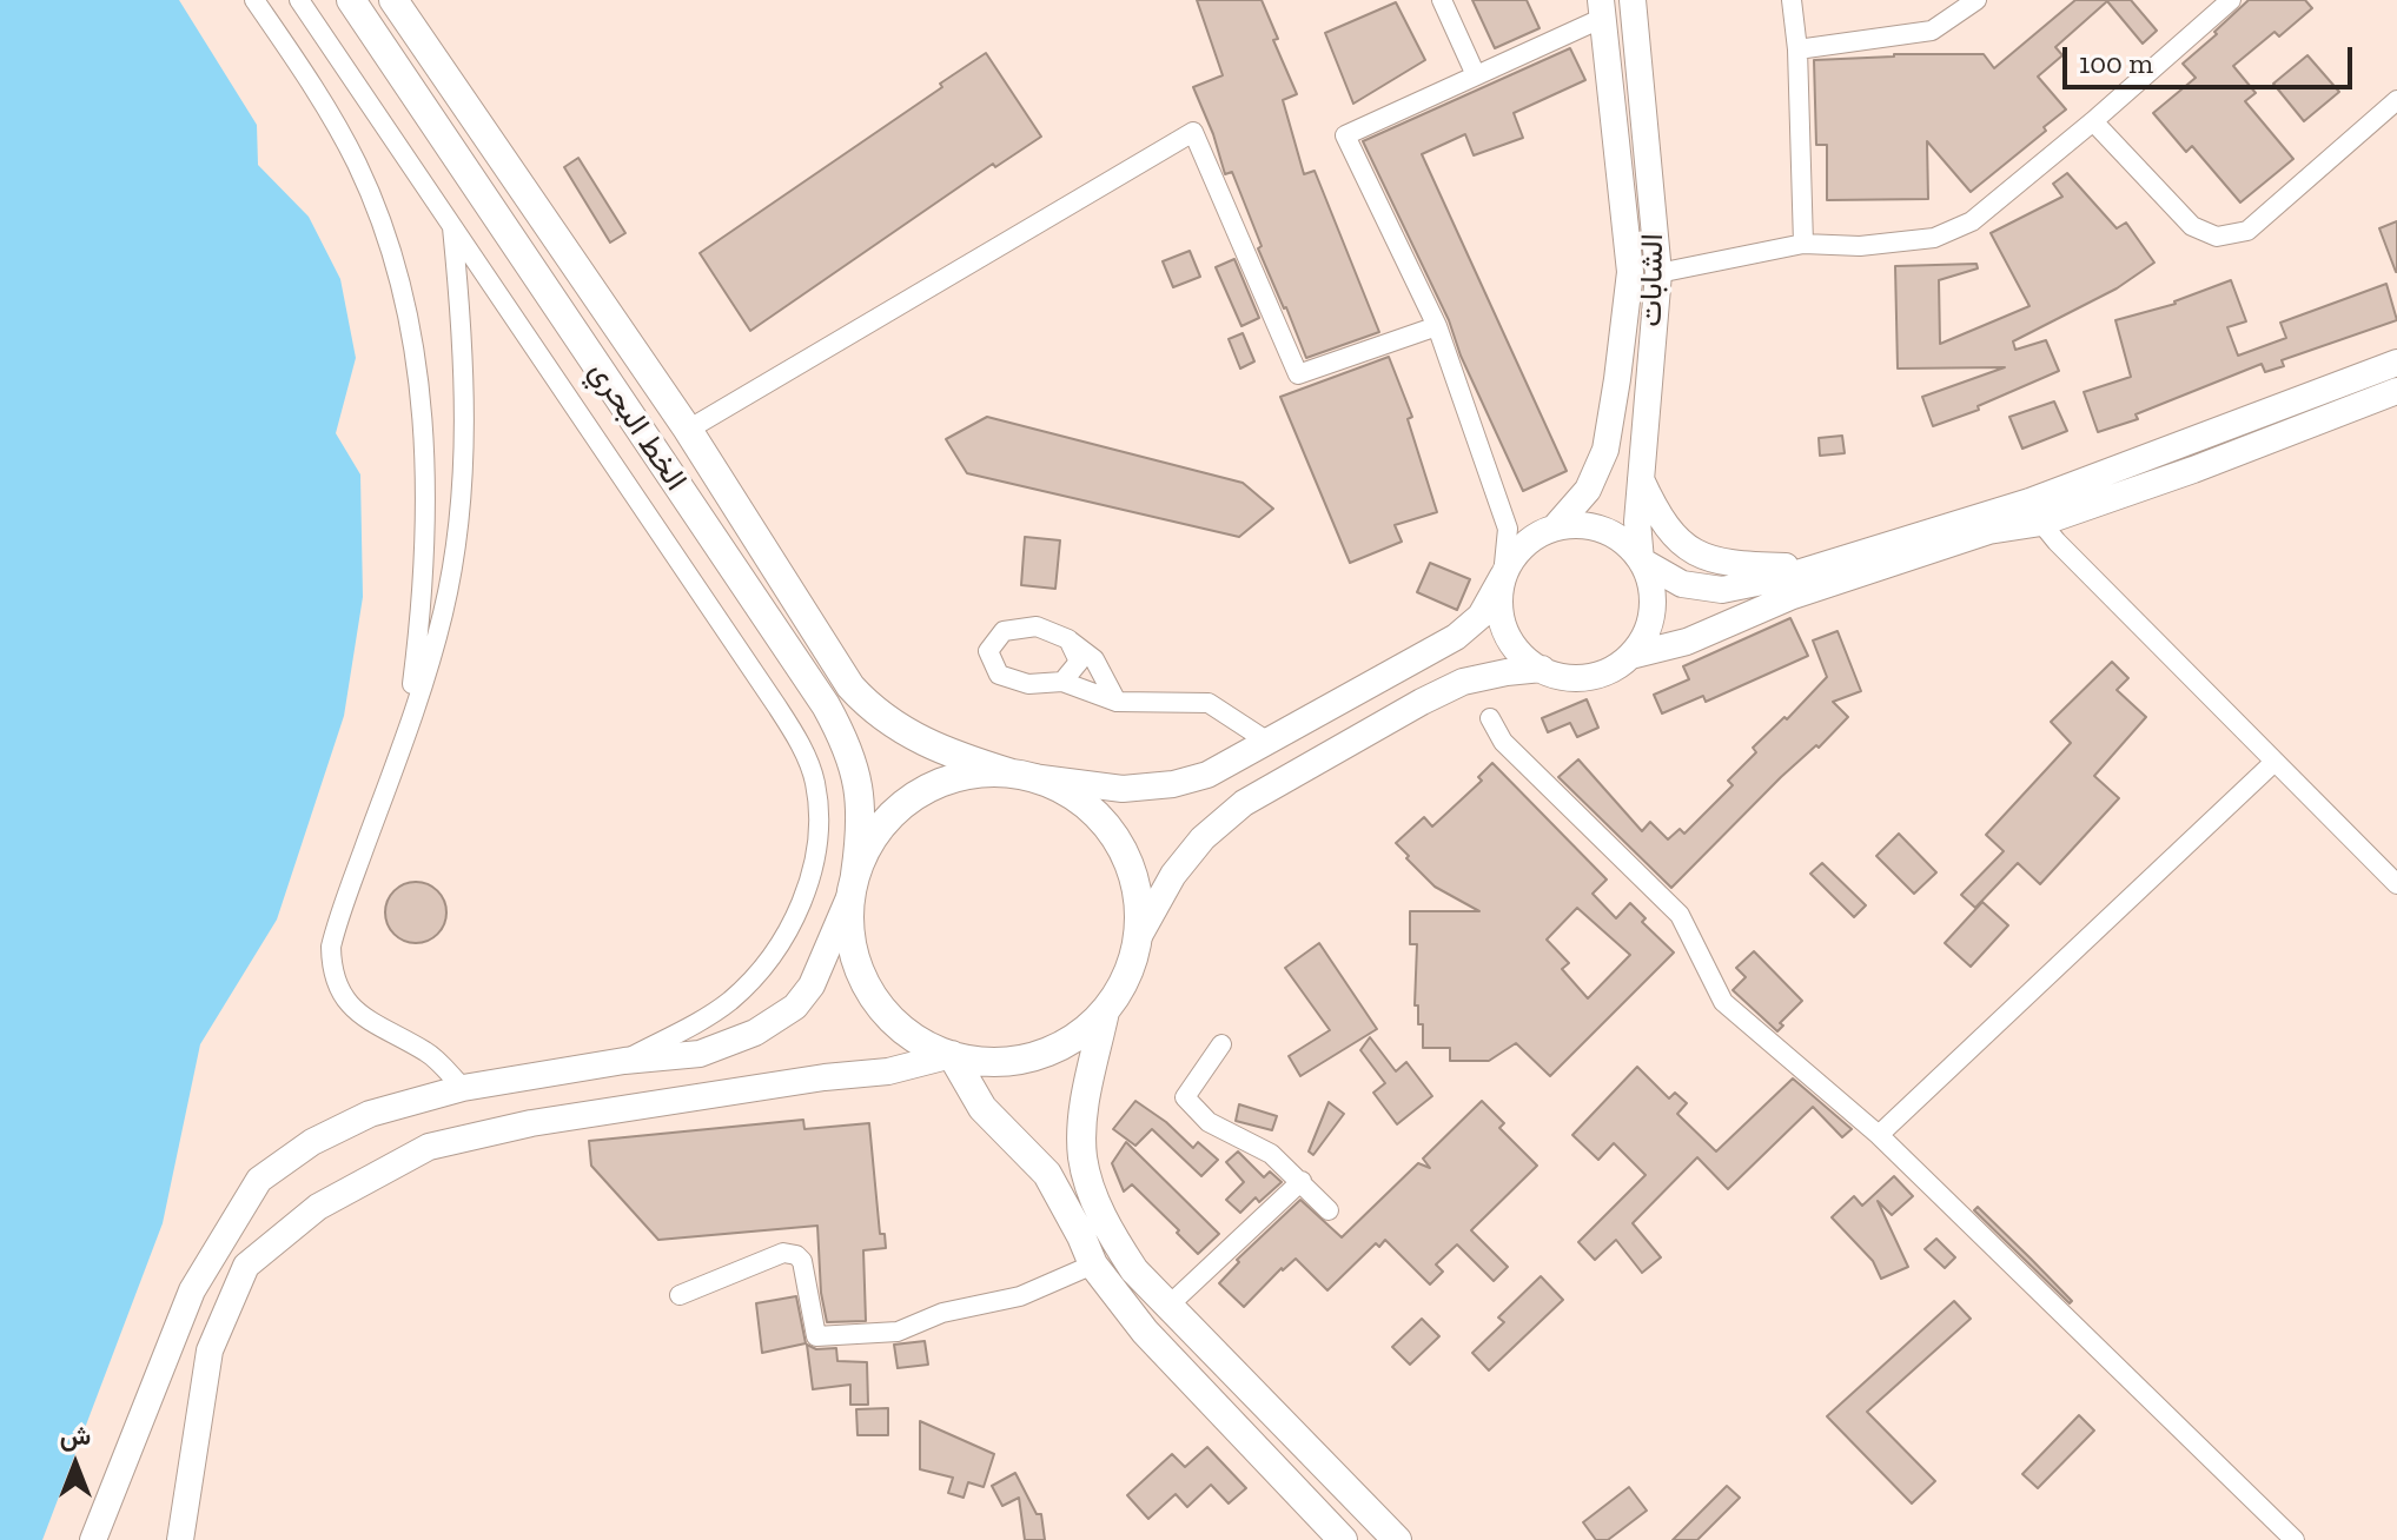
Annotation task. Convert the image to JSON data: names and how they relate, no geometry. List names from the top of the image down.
{
  "streets": {
    "highway": ["الخط البحري"],
    "main road": ["الشابات"]
  },
  "scale_bar": "100 m",
  "north": "top"
}
